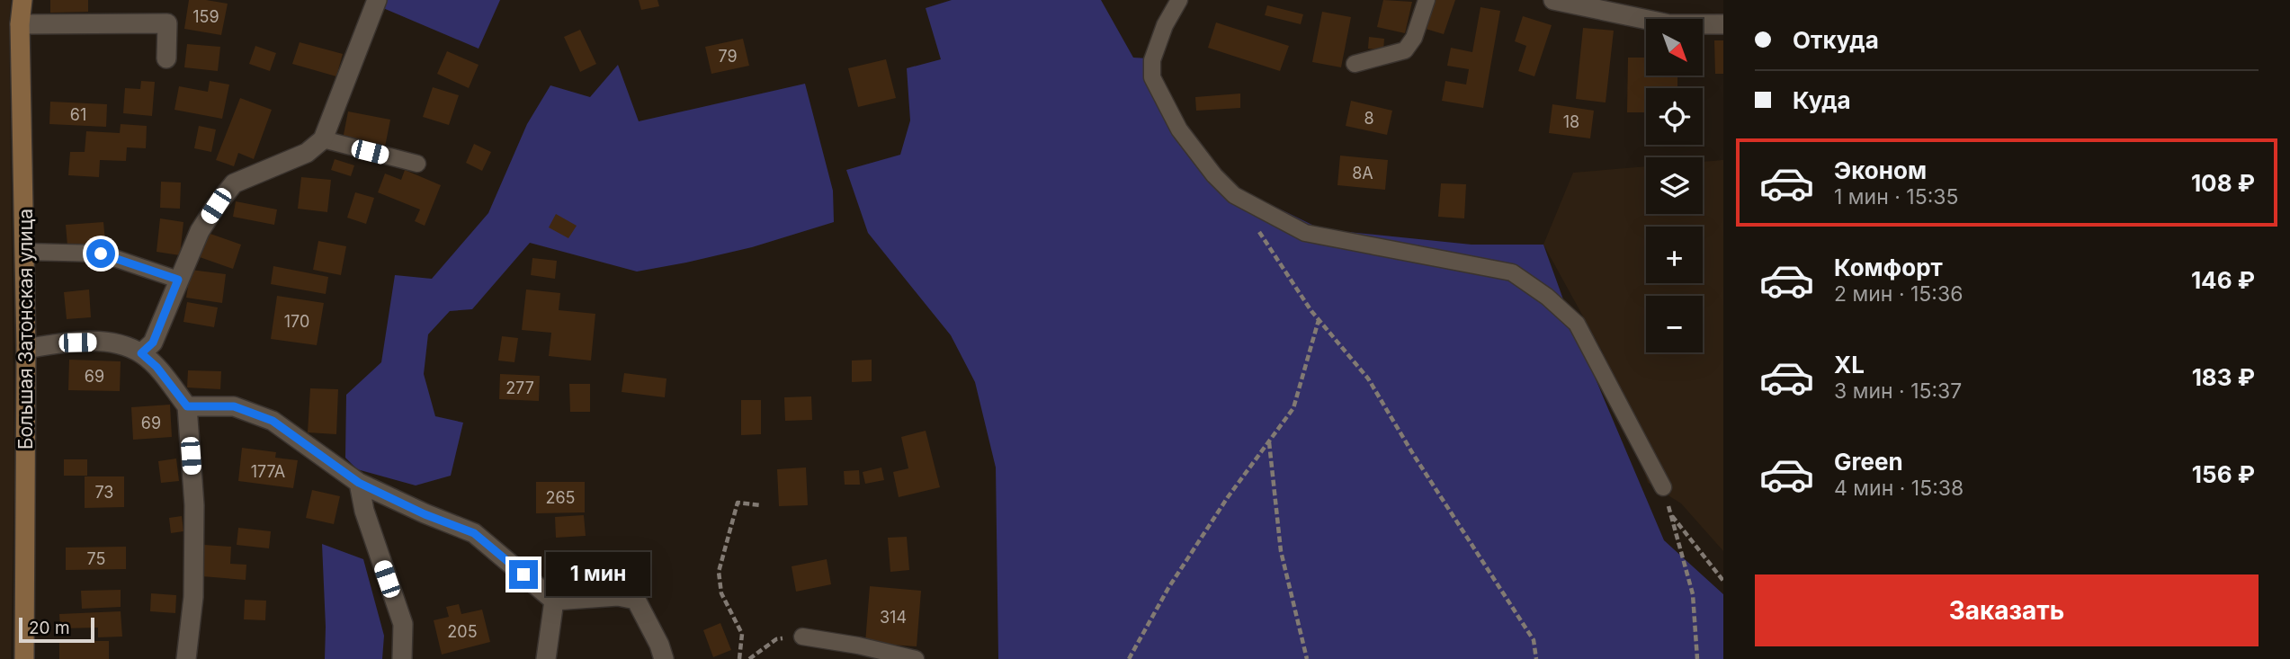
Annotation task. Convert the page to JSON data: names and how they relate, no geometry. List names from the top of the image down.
{
  "streets": {
    "street": ["Большая Затонская улица"]
  },
  "house_numbers": [
    "159",
    "79",
    "61",
    "8",
    "18",
    "8А",
    "170",
    "69",
    "277",
    "69",
    "177А",
    "73",
    "265",
    "75",
    "314",
    "205"
  ],
  "scale_bar": "20 m",
  "north": "bottom right",
  "page": {
    "banner": ["Откуда", "Куда"],
    "map_buttons": ["+", "−"],
    "list": [
      {
        "name": "Эконом",
        "note": "1 мин · 15:35",
        "value": "108 ₽"
      },
      {
        "name": "Комфорт",
        "note": "2 мин · 15:36",
        "value": "146 ₽"
      },
      {
        "name": "XL",
        "note": "3 мин · 15:37",
        "value": "183 ₽"
      },
      {
        "name": "Green",
        "note": "4 мин · 15:38",
        "value": "156 ₽"
      }
    ],
    "bubble": "1 мин",
    "buttons": "Заказать",
    "scale": "20 m"
  }
}
